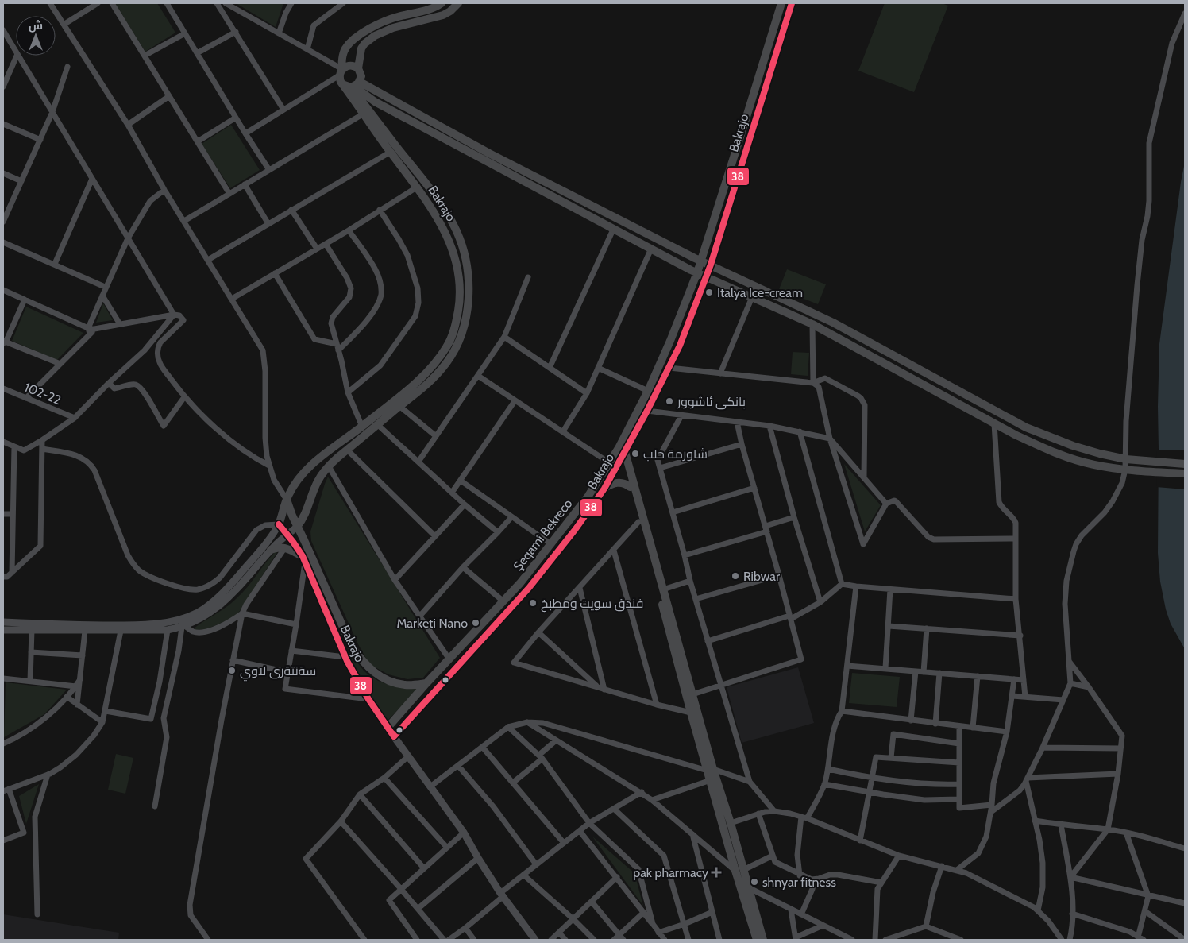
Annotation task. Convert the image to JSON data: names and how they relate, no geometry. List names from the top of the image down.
{
  "streets": {
    "main road": ["Bakrajo", "Şeqamî Bekreco"],
    "street": ["102-22"]
  },
  "crossings": [
    ["Bakrajo", "Şeqamî Bekreco"]
  ],
  "places": {
    "other": [
      "Italya Ice-cream",
      "بانکی ئاشوور",
      "شاورمة حلب",
      "Ribwar",
      "فندق سويت ومطبخ",
      "Marketi Nano",
      "سةنتةرى لاوي",
      "shnyar fitness"
    ],
    "health": ["pak pharmacy"]
  },
  "lines": ["transit line 38"],
  "north": "top"
}
